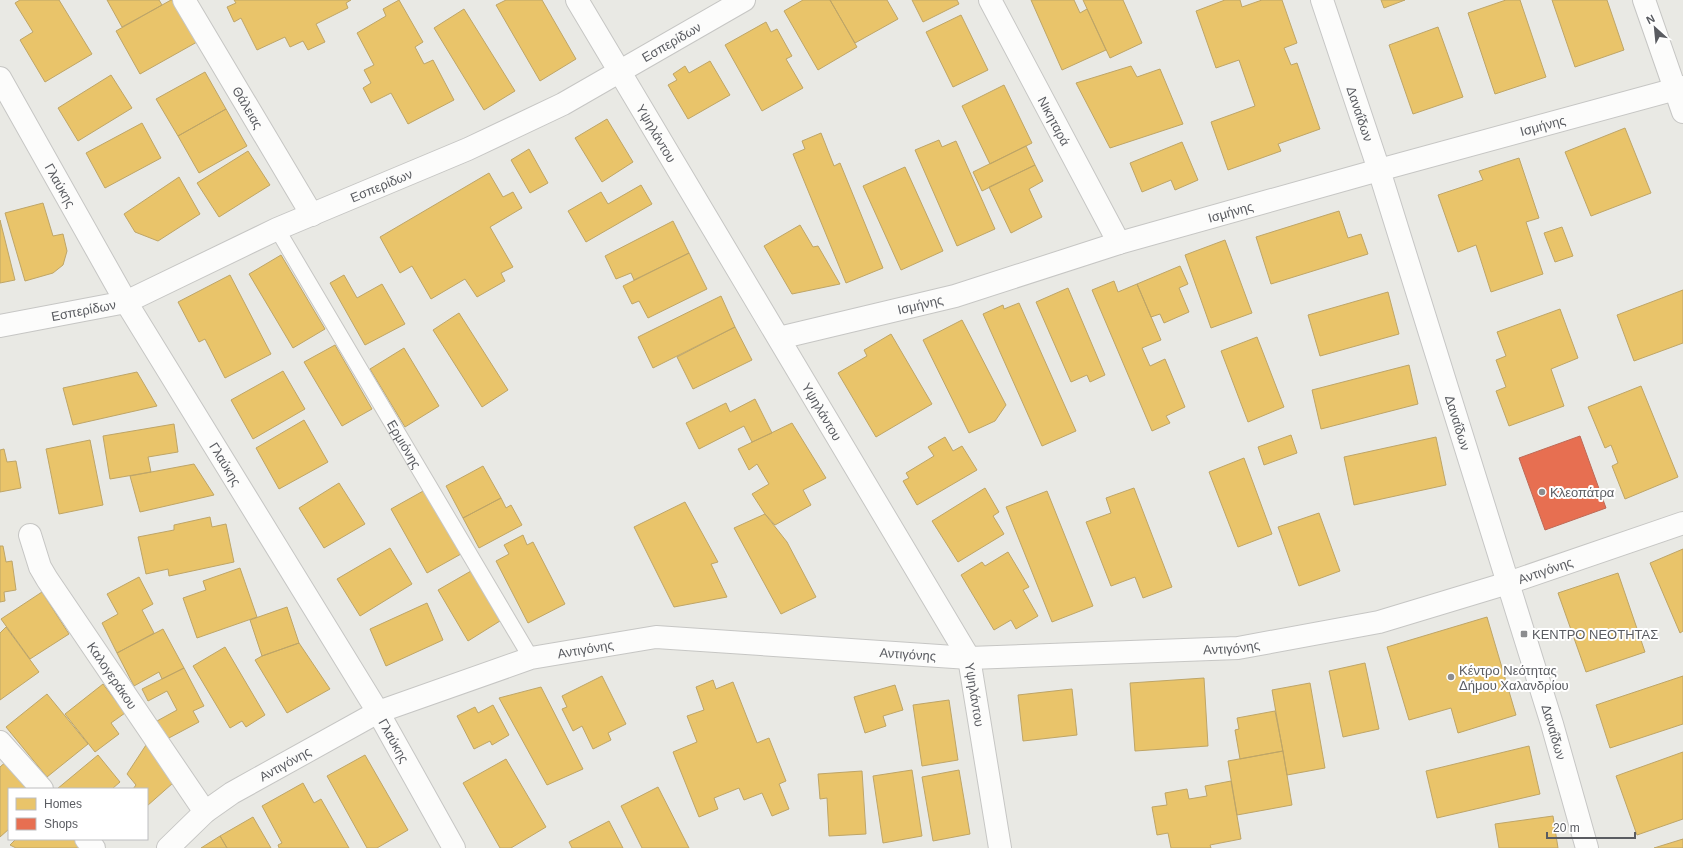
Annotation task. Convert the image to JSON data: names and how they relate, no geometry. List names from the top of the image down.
{
  "streets": {
    "street": [
      "Εσπερίδων",
      "Θάλειας",
      "Δαναΐδων",
      "Νικηταρά",
      "Ισμήνης",
      "Υψηλάντου",
      "Γλαύκης",
      "Αντιγόνης",
      "Καλογεράκου"
    ],
    "lane": ["Ερμιόνης"]
  },
  "crossings": [
    ["Εσπερίδων", "Θάλειας"],
    ["Εσπερίδων", "Υψηλάντου"],
    ["Εσπερίδων", "Γλαύκης"],
    ["Εσπερίδων", "Ερμιόνης"],
    ["Δαναΐδων", "Ισμήνης"],
    ["Δαναΐδων", "Αντιγόνης"],
    ["Νικηταρά", "Ισμήνης"],
    ["Ισμήνης", "Υψηλάντου"],
    ["Υψηλάντου", "Αντιγόνης"],
    ["Γλαύκης", "Αντιγόνης"],
    ["Ερμιόνης", "Αντιγόνης"],
    ["Αντιγόνης", "Καλογεράκου"]
  ],
  "places": {
    "other": ["Κλεοπάτρα", "Κέντρο Νεότητας Δήμου Χαλανδρίου"],
    "transit": ["ΚΕΝΤΡΟ ΝΕΟΤΗΤΑΣ"]
  },
  "legend": ["Homes", "Shops"],
  "scale_bar": "20 m",
  "north": "top left"
}
